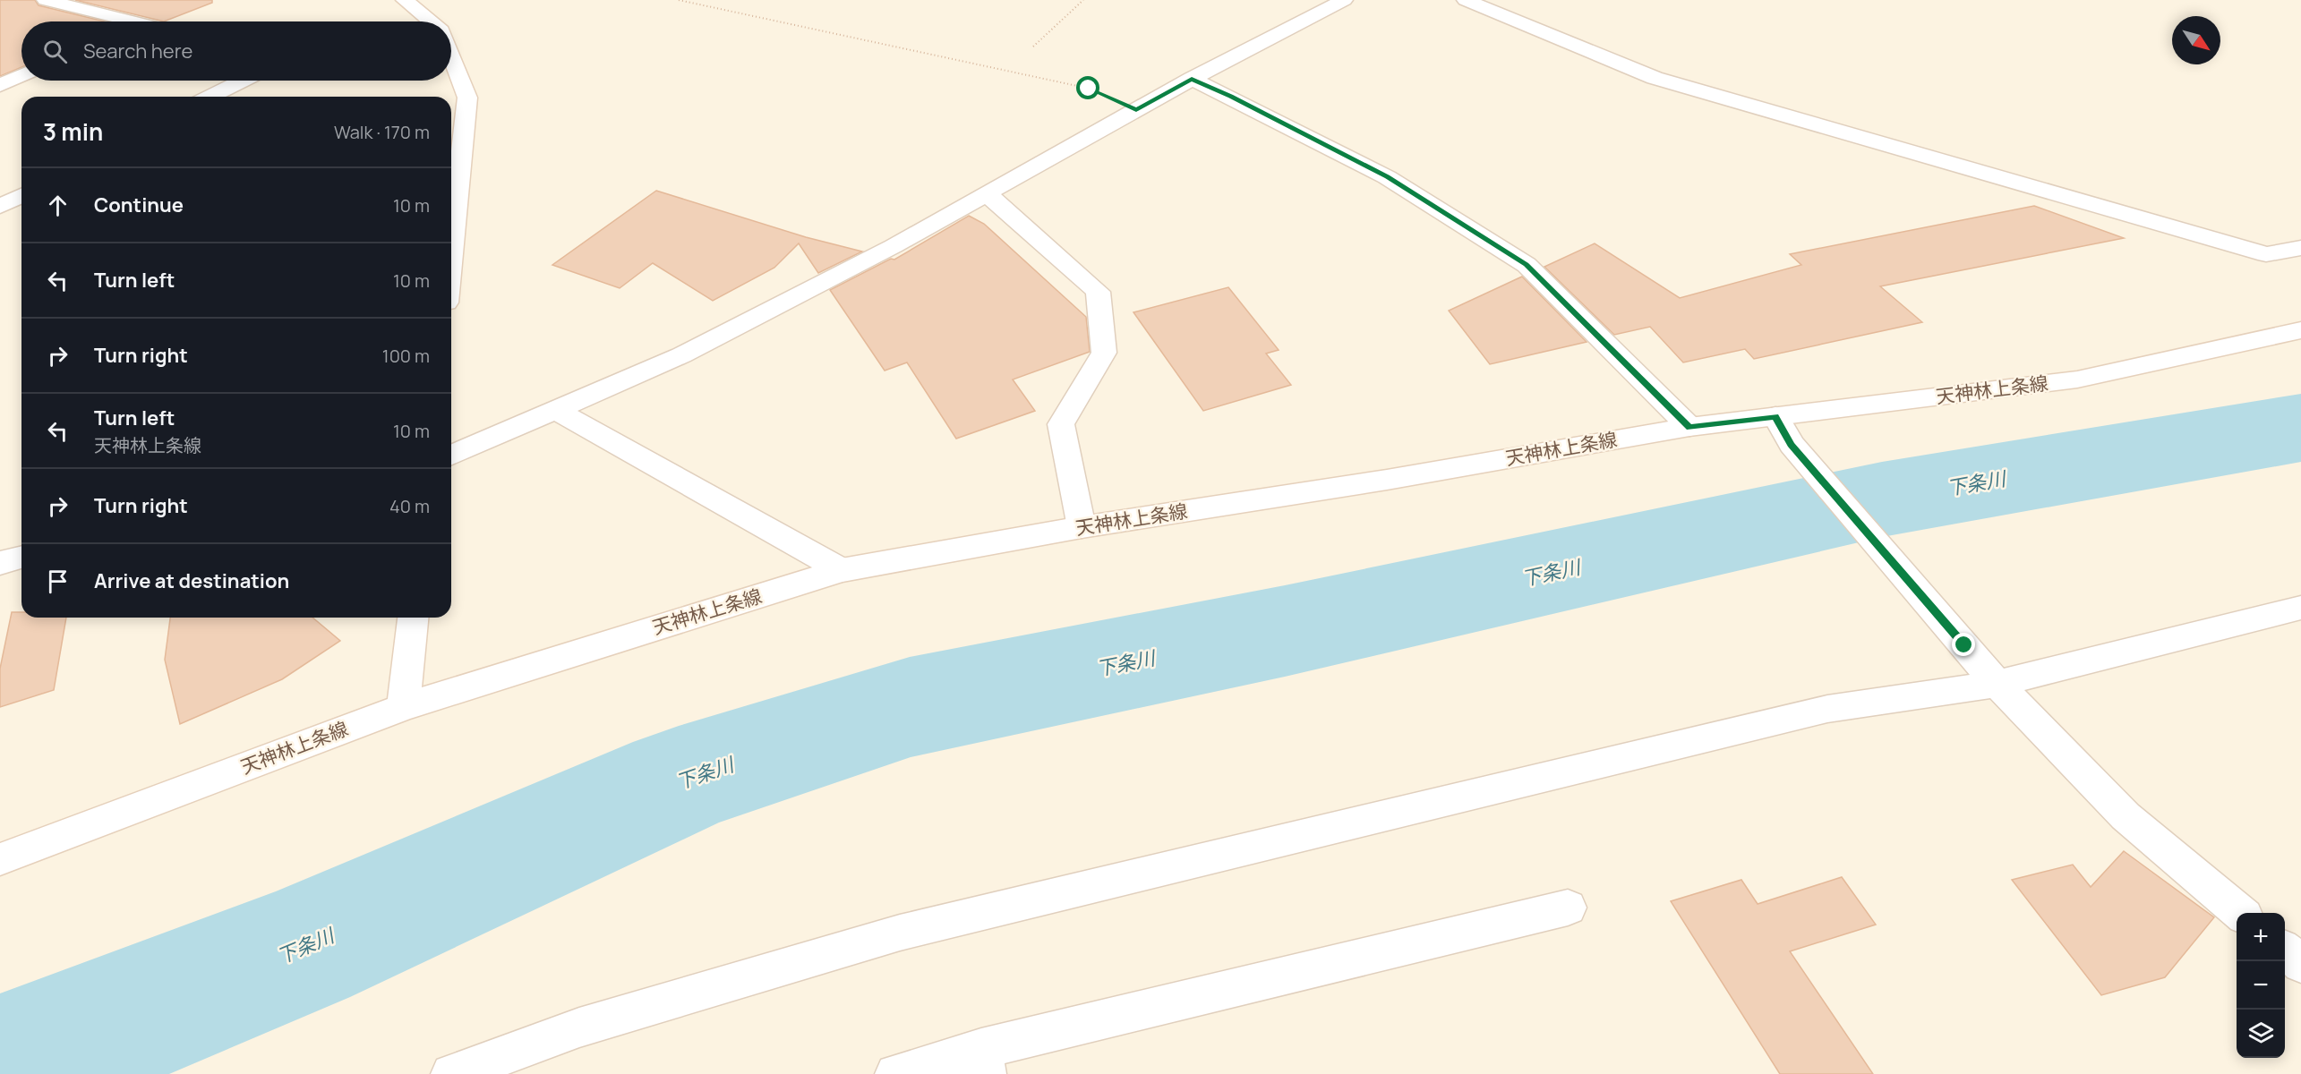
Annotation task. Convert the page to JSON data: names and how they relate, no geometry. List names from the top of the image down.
{
  "streets": {
    "street": ["天神林上条線"]
  },
  "water": ["下条川"],
  "north": "bottom right",
  "page": {
    "search": "Search here",
    "heading": ["3 min", "Walk · 170 m"],
    "list": [
      ["Continue", "10 m"],
      ["Turn left", "10 m"],
      ["Turn right", "100 m"],
      ["Turn left", "天神林上条線", "10 m"],
      ["Turn right", "40 m"],
      "Arrive at destination"
    ],
    "map_buttons": ["+", "−"]
  }
}
